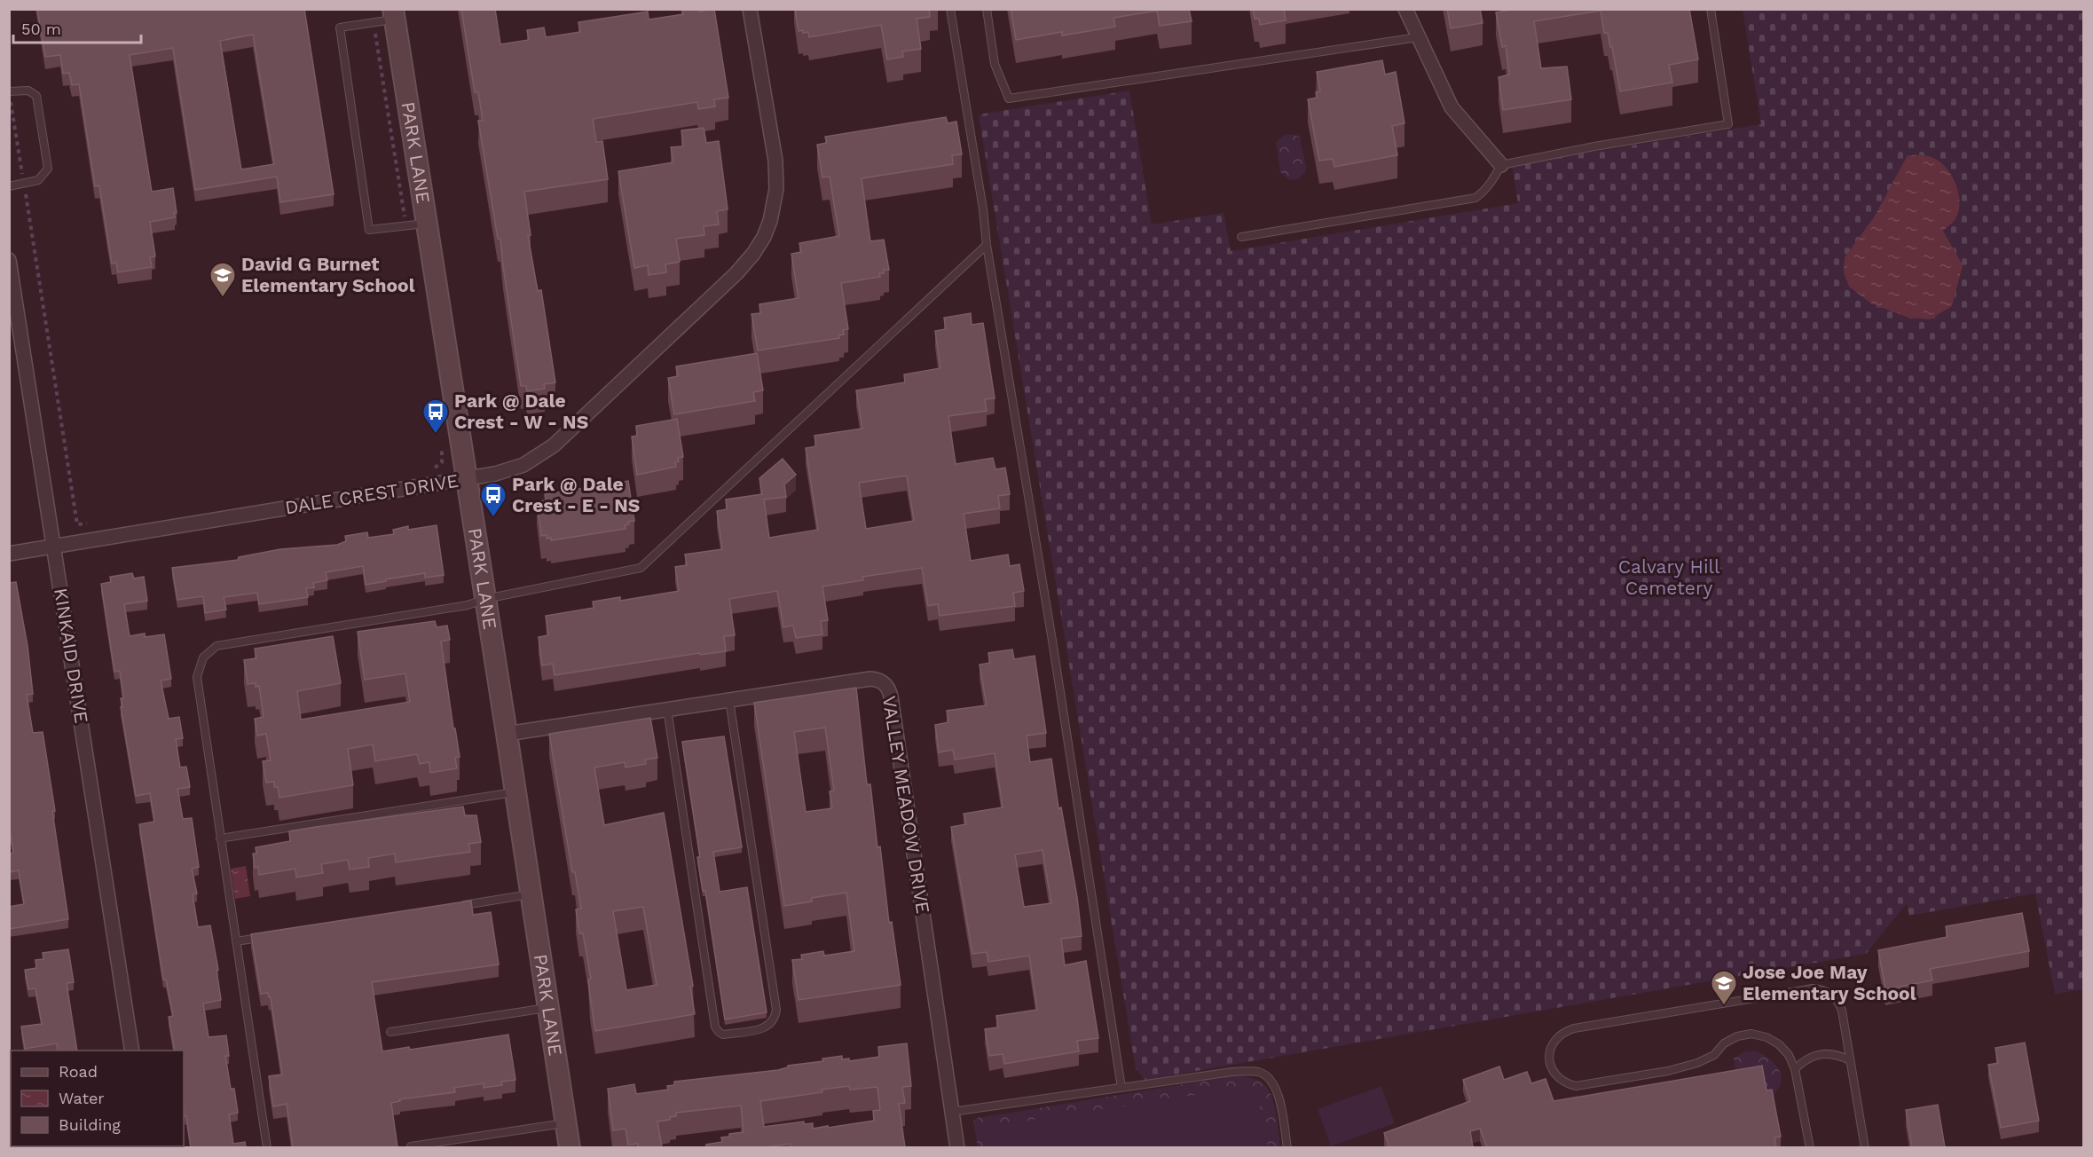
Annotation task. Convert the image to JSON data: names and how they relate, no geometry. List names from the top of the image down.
{
  "streets": {
    "street": [
      "PARK LANE",
      "DALE CREST DRIVE",
      "KINKAID DRIVE",
      "VALLEY MEADOW DRIVE"
    ]
  },
  "crossings": [
    ["PARK LANE", "DALE CREST DRIVE"],
    ["PARK LANE", "VALLEY MEADOW DRIVE"],
    ["DALE CREST DRIVE", "KINKAID DRIVE"]
  ],
  "parks": ["Calvary Hill Cemetery"],
  "places": {
    "school or university": ["David G Burnet Elementary School", "Jose Joe May Elementary School"],
    "bus stop": ["Park @ Dale Crest - W - NS", "Park @ Dale Crest - E - NS"]
  },
  "legend": ["Road", "Water", "Building"],
  "scale_bar": "50 m"
}
